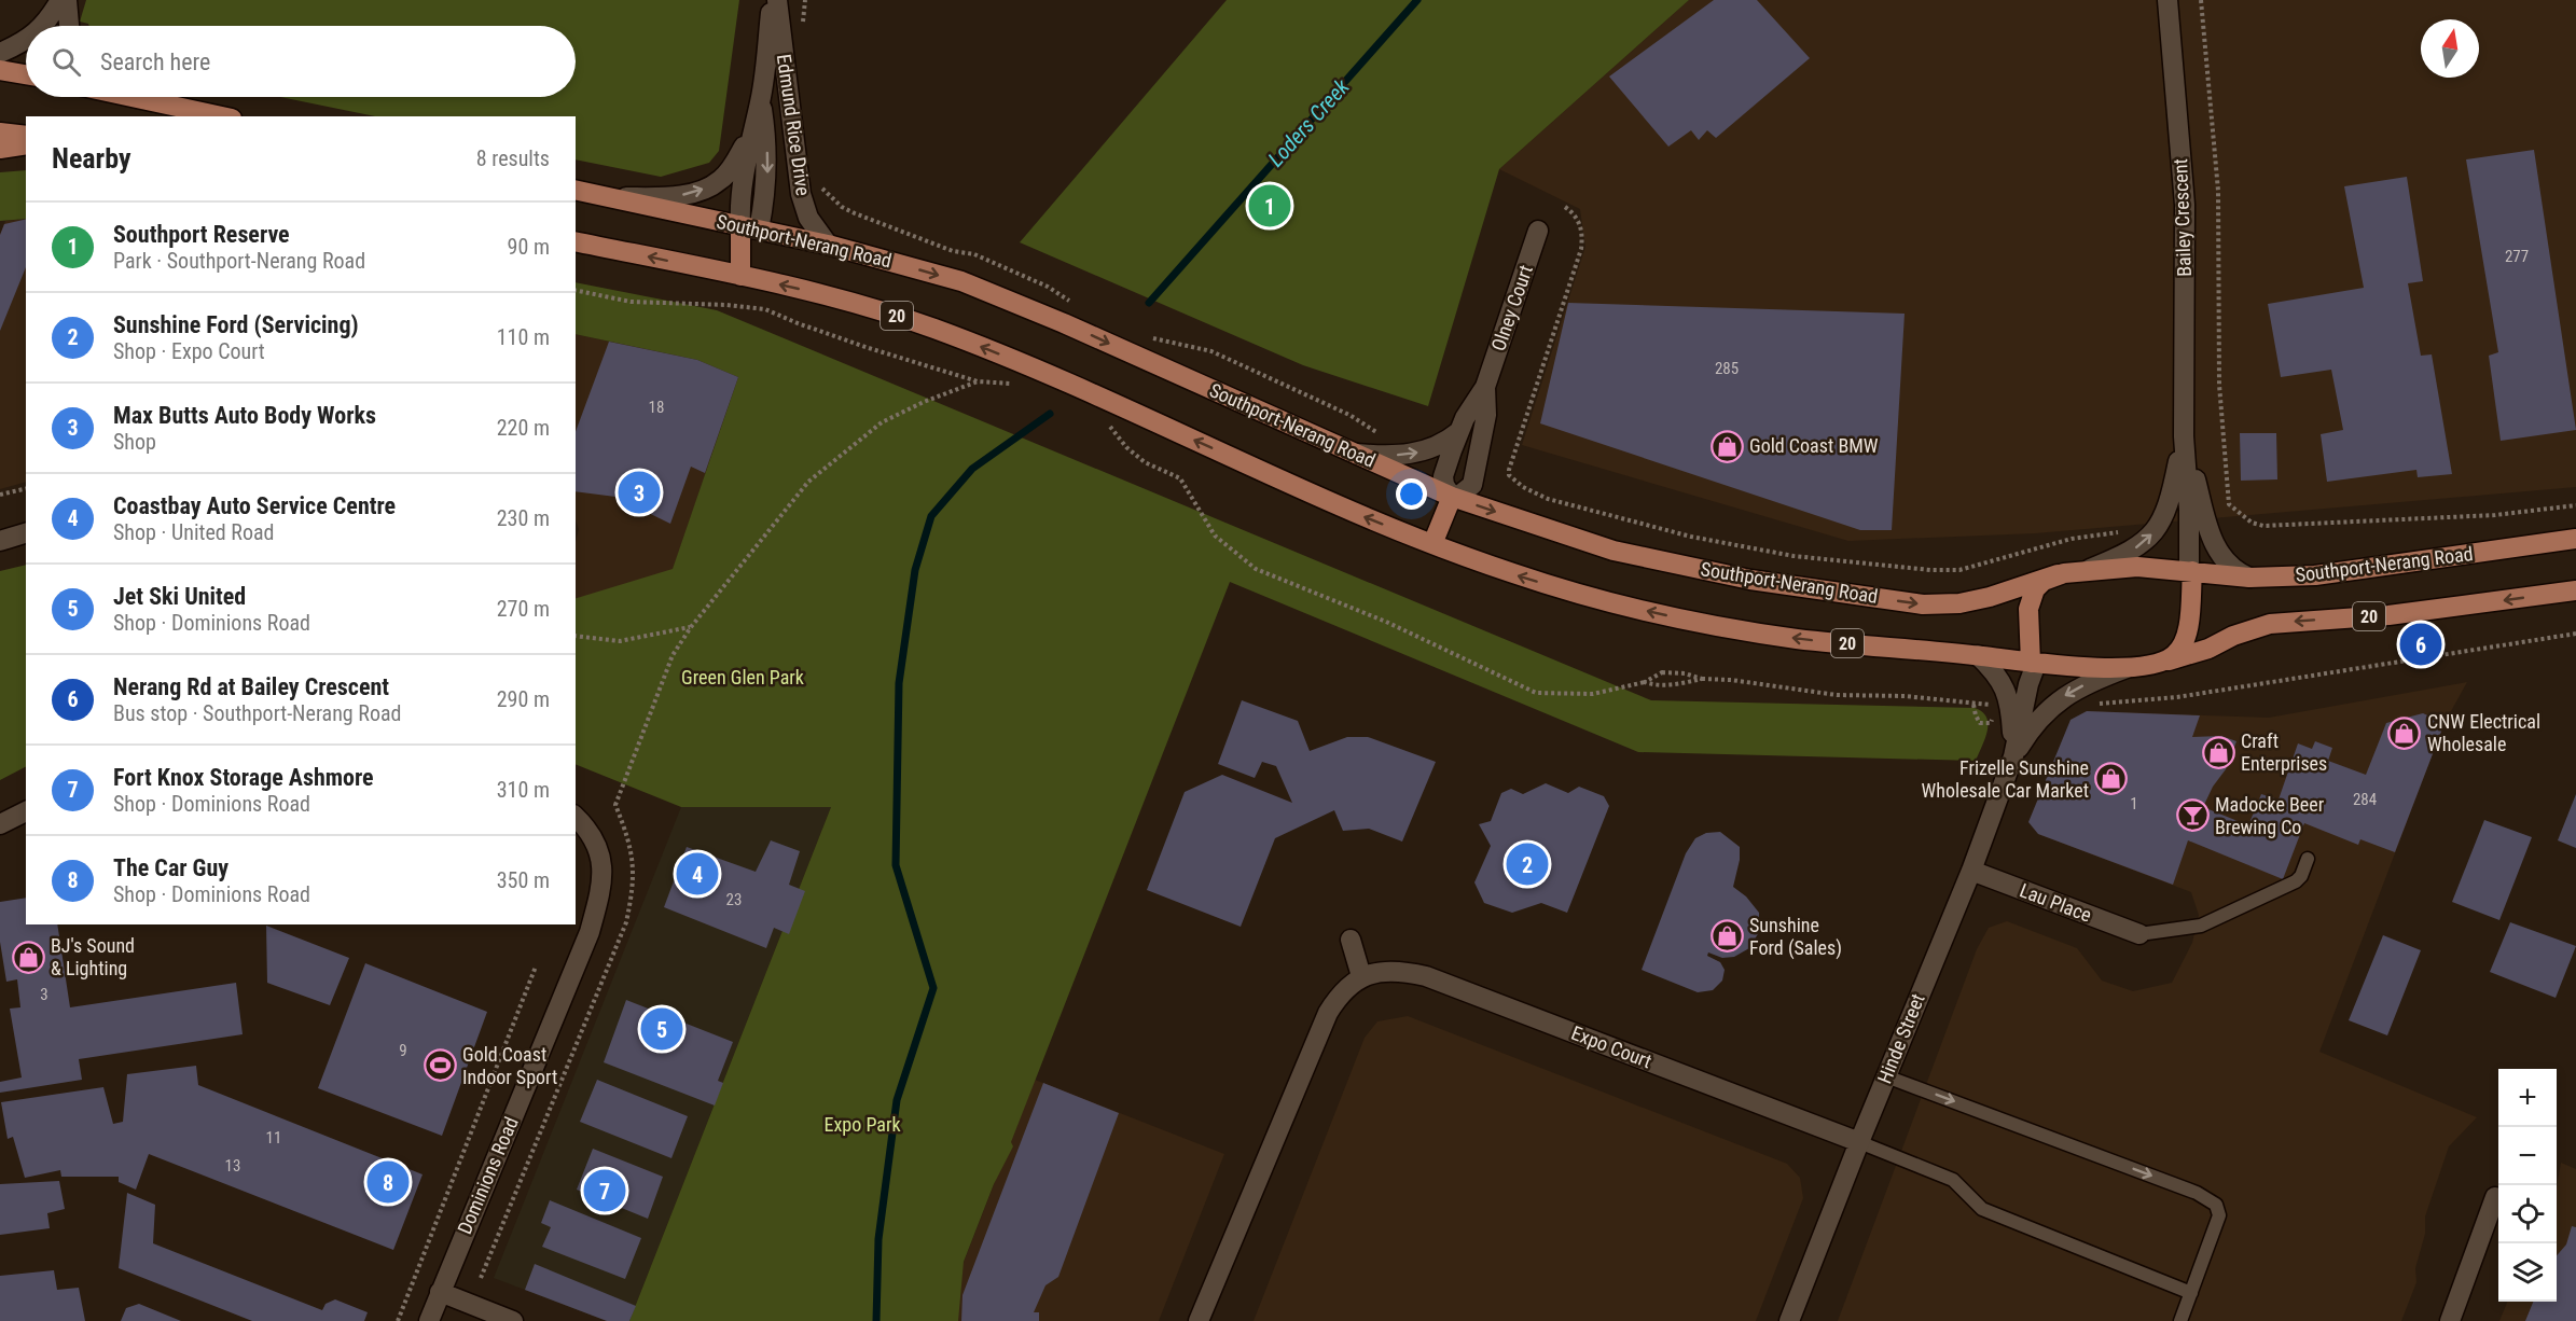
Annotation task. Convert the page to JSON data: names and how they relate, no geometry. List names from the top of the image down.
{
  "streets": {
    "main road": ["Southport-Nerang Road", "20"],
    "street": [
      "Edmund Rice Drive",
      "Bailey Crescent",
      "Olney Court",
      "Lau Place",
      "Hinde Street",
      "Expo Court",
      "Dominions Road"
    ]
  },
  "crossings": [
    ["Edmund Rice Drive", "Southport-Nerang Road"],
    ["Bailey Crescent", "Southport-Nerang Road"],
    ["Southport-Nerang Road", "Olney Court"],
    ["20", "Hinde Street"],
    ["Lau Place", "Hinde Street"],
    ["Hinde Street", "Expo Court"]
  ],
  "water": ["Loders Creek"],
  "parks": ["Green Glen Park", "Expo Park"],
  "places": {
    "shop": [
      "Gold Coast BMW",
      "CNW Electrical Wholesale",
      "Craft Enterprises",
      "Frizelle Sunshine Wholesale Car Market",
      "Sunshine Ford (Sales)",
      "BJ's Sound & Lighting"
    ],
    "bar": ["Madocke Beer Brewing Co"],
    "sports": ["Gold Coast Indoor Sport"]
  },
  "house_numbers": [
    "277",
    "285",
    "18",
    "284",
    "1",
    "23",
    "3",
    "9",
    "11",
    "13"
  ],
  "north": "top",
  "page": {
    "search": "Search here",
    "heading": ["Nearby", "8 results"],
    "pins": [
      "1",
      "3",
      "6",
      "2",
      "4",
      "5",
      "8",
      "7"
    ],
    "list": [
      {
        "mark": "1",
        "name": "Southport Reserve",
        "note": "Park · Southport-Nerang Road",
        "value": "90 m"
      },
      {
        "mark": "2",
        "name": "Sunshine Ford (Servicing)",
        "note": "Shop · Expo Court",
        "value": "110 m"
      },
      {
        "mark": "3",
        "name": "Max Butts Auto Body Works",
        "note": "Shop",
        "value": "220 m"
      },
      {
        "mark": "4",
        "name": "Coastbay Auto Service Centre",
        "note": "Shop · United Road",
        "value": "230 m"
      },
      {
        "mark": "5",
        "name": "Jet Ski United",
        "note": "Shop · Dominions Road",
        "value": "270 m"
      },
      {
        "mark": "6",
        "name": "Nerang Rd at Bailey Crescent",
        "note": "Bus stop · Southport-Nerang Road",
        "value": "290 m"
      },
      {
        "mark": "7",
        "name": "Fort Knox Storage Ashmore",
        "note": "Shop · Dominions Road",
        "value": "310 m"
      },
      {
        "mark": "8",
        "name": "The Car Guy",
        "note": "Shop · Dominions Road",
        "value": "350 m"
      }
    ],
    "map_buttons": ["+", "−"]
  }
}
